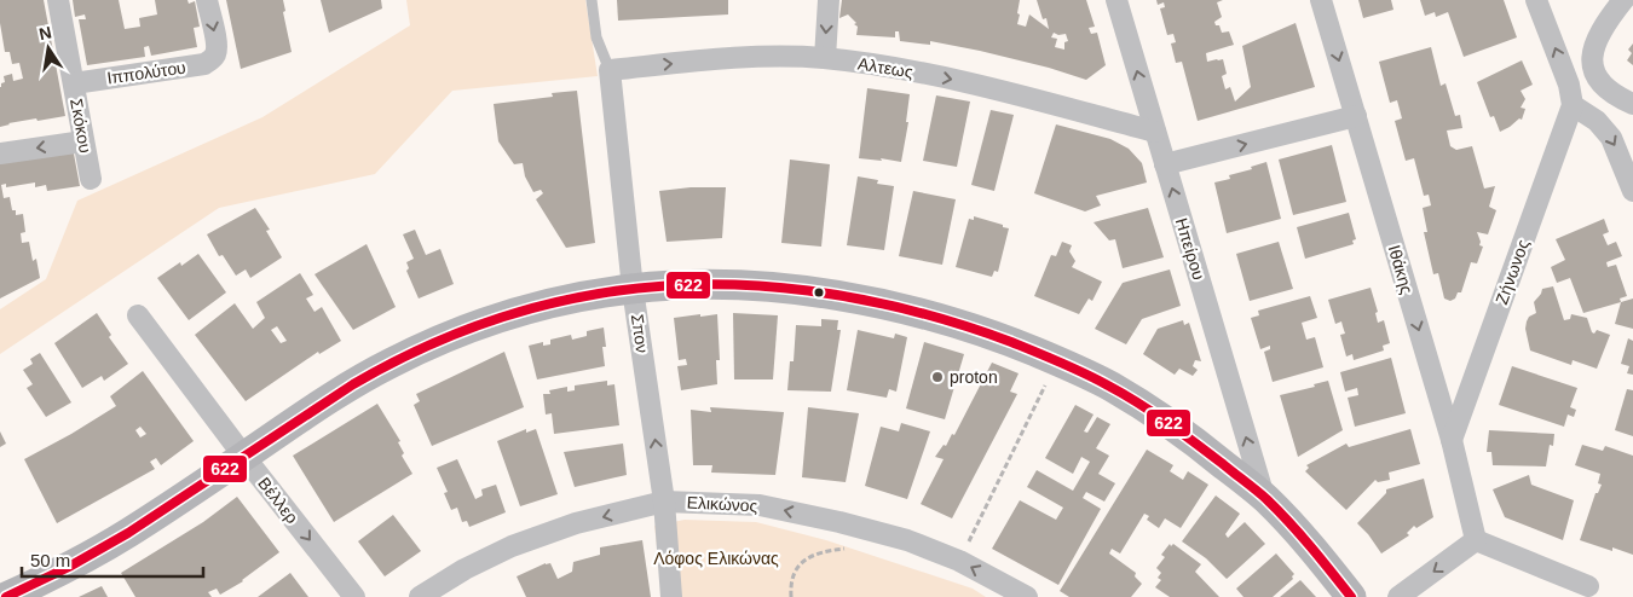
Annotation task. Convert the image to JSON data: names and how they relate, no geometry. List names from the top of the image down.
{
  "streets": {
    "street": [
      "Αλτεως",
      "Ιππολύτου",
      "Σκόκου",
      "Ηπείρου",
      "Ιθάκης",
      "Ζήνωνος",
      "Σπον",
      "Βέλλερ",
      "Ελικώνος"
    ]
  },
  "crossings": [
    ["Αλτεως", "Ηπείρου"],
    ["Αλτεως", "Σπον"],
    ["Ιππολύτου", "Σκόκου"],
    ["Ιθάκης", "Ζήνωνος"],
    ["Σπον", "Ελικώνος"]
  ],
  "one_way": [
    "Αλτεως",
    "Ηπείρου",
    "Ιθάκης",
    "Σπον",
    "Βέλλερ",
    "Ελικώνος"
  ],
  "parks": ["Λόφος Ελικώνας"],
  "places": ["proton"],
  "lines": ["transit line 622"],
  "scale_bar": "50 m",
  "north": "top"
}
